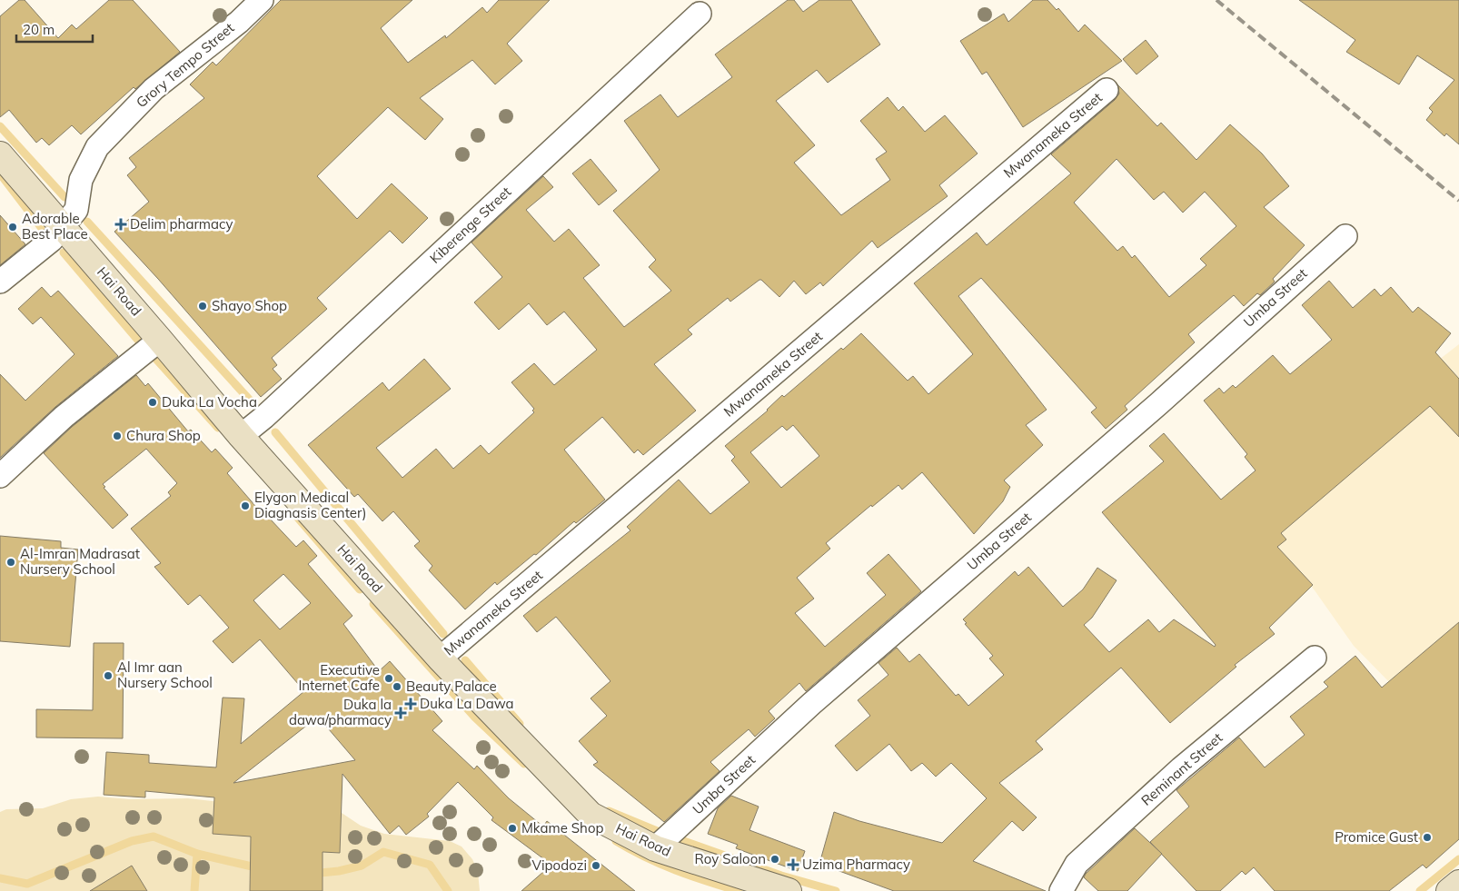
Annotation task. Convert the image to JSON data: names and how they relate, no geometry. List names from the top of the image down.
{
  "streets": {
    "street": [
      "Grory Tempo Street",
      "Mwanameka Street",
      "Kiberenge Street",
      "Hai Road",
      "Umba Street",
      "Reminant Street"
    ]
  },
  "crossings": [
    ["Grory Tempo Street", "Hai Road"],
    ["Mwanameka Street", "Hai Road"],
    ["Kiberenge Street", "Hai Road"],
    ["Hai Road", "Umba Street"]
  ],
  "places": {
    "health": [
      "Delim pharmacy",
      "Duka La Dawa",
      "Duka la dawa/pharmacy",
      "Uzima Pharmacy"
    ],
    "other": [
      "Adorable Best Place",
      "Shayo Shop",
      "Duka La Vocha",
      "Chura Shop",
      "Elygon Medical Diagnasis Center)",
      "Al-Imran Madrasat Nursery School",
      "Al Imr aan Nursery School",
      "Executive Internet Cafe",
      "Beauty Palace",
      "Mkame Shop",
      "Promice Gust",
      "Roy Saloon",
      "Vipodozi"
    ]
  },
  "scale_bar": "20 m"
}
